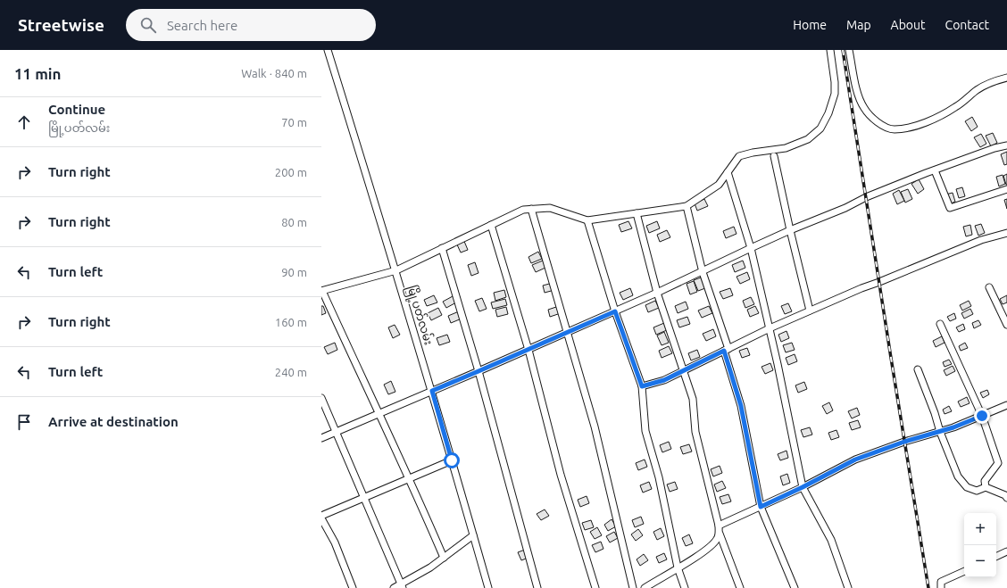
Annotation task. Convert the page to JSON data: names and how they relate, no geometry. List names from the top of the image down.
{
  "streets": {
    "street": ["မြို့ပတ်လမ်း"]
  },
  "page": {
    "header": "Streetwise",
    "search": "Search here",
    "nav": [
      "Home",
      "Map",
      "About",
      "Contact"
    ],
    "heading": ["11 min", "Walk · 840 m"],
    "list": [
      ["Continue", "မြို့ပတ်လမ်း", "70 m"],
      ["Turn right", "200 m"],
      ["Turn right", "80 m"],
      ["Turn left", "90 m"],
      ["Turn right", "160 m"],
      ["Turn left", "240 m"],
      "Arrive at destination"
    ],
    "map_buttons": ["+", "−"]
  }
}
